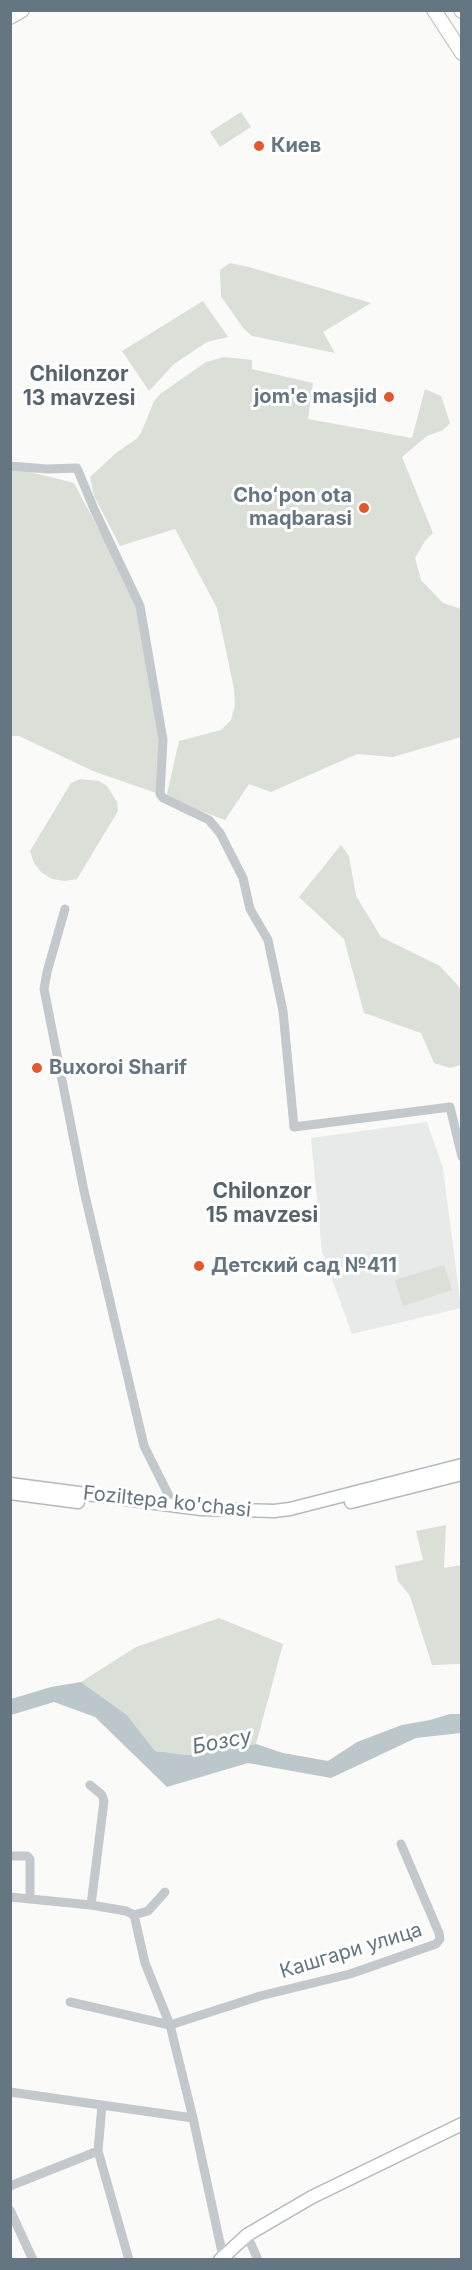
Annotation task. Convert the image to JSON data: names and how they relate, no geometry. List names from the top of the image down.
{
  "streets": {
    "main road": ["Foziltepa ko'chasi"],
    "street": ["Кашгари улица"]
  },
  "districts": ["Chilonzor 13 mavzesi", "Chilonzor 15 mavzesi"],
  "water": ["Бозсу"],
  "places": [
    "Киев",
    "jom'e masjid",
    "Choʻpon ota maqbarasi",
    "Buxoroi Sharif",
    "Детский сад №411"
  ]
}
